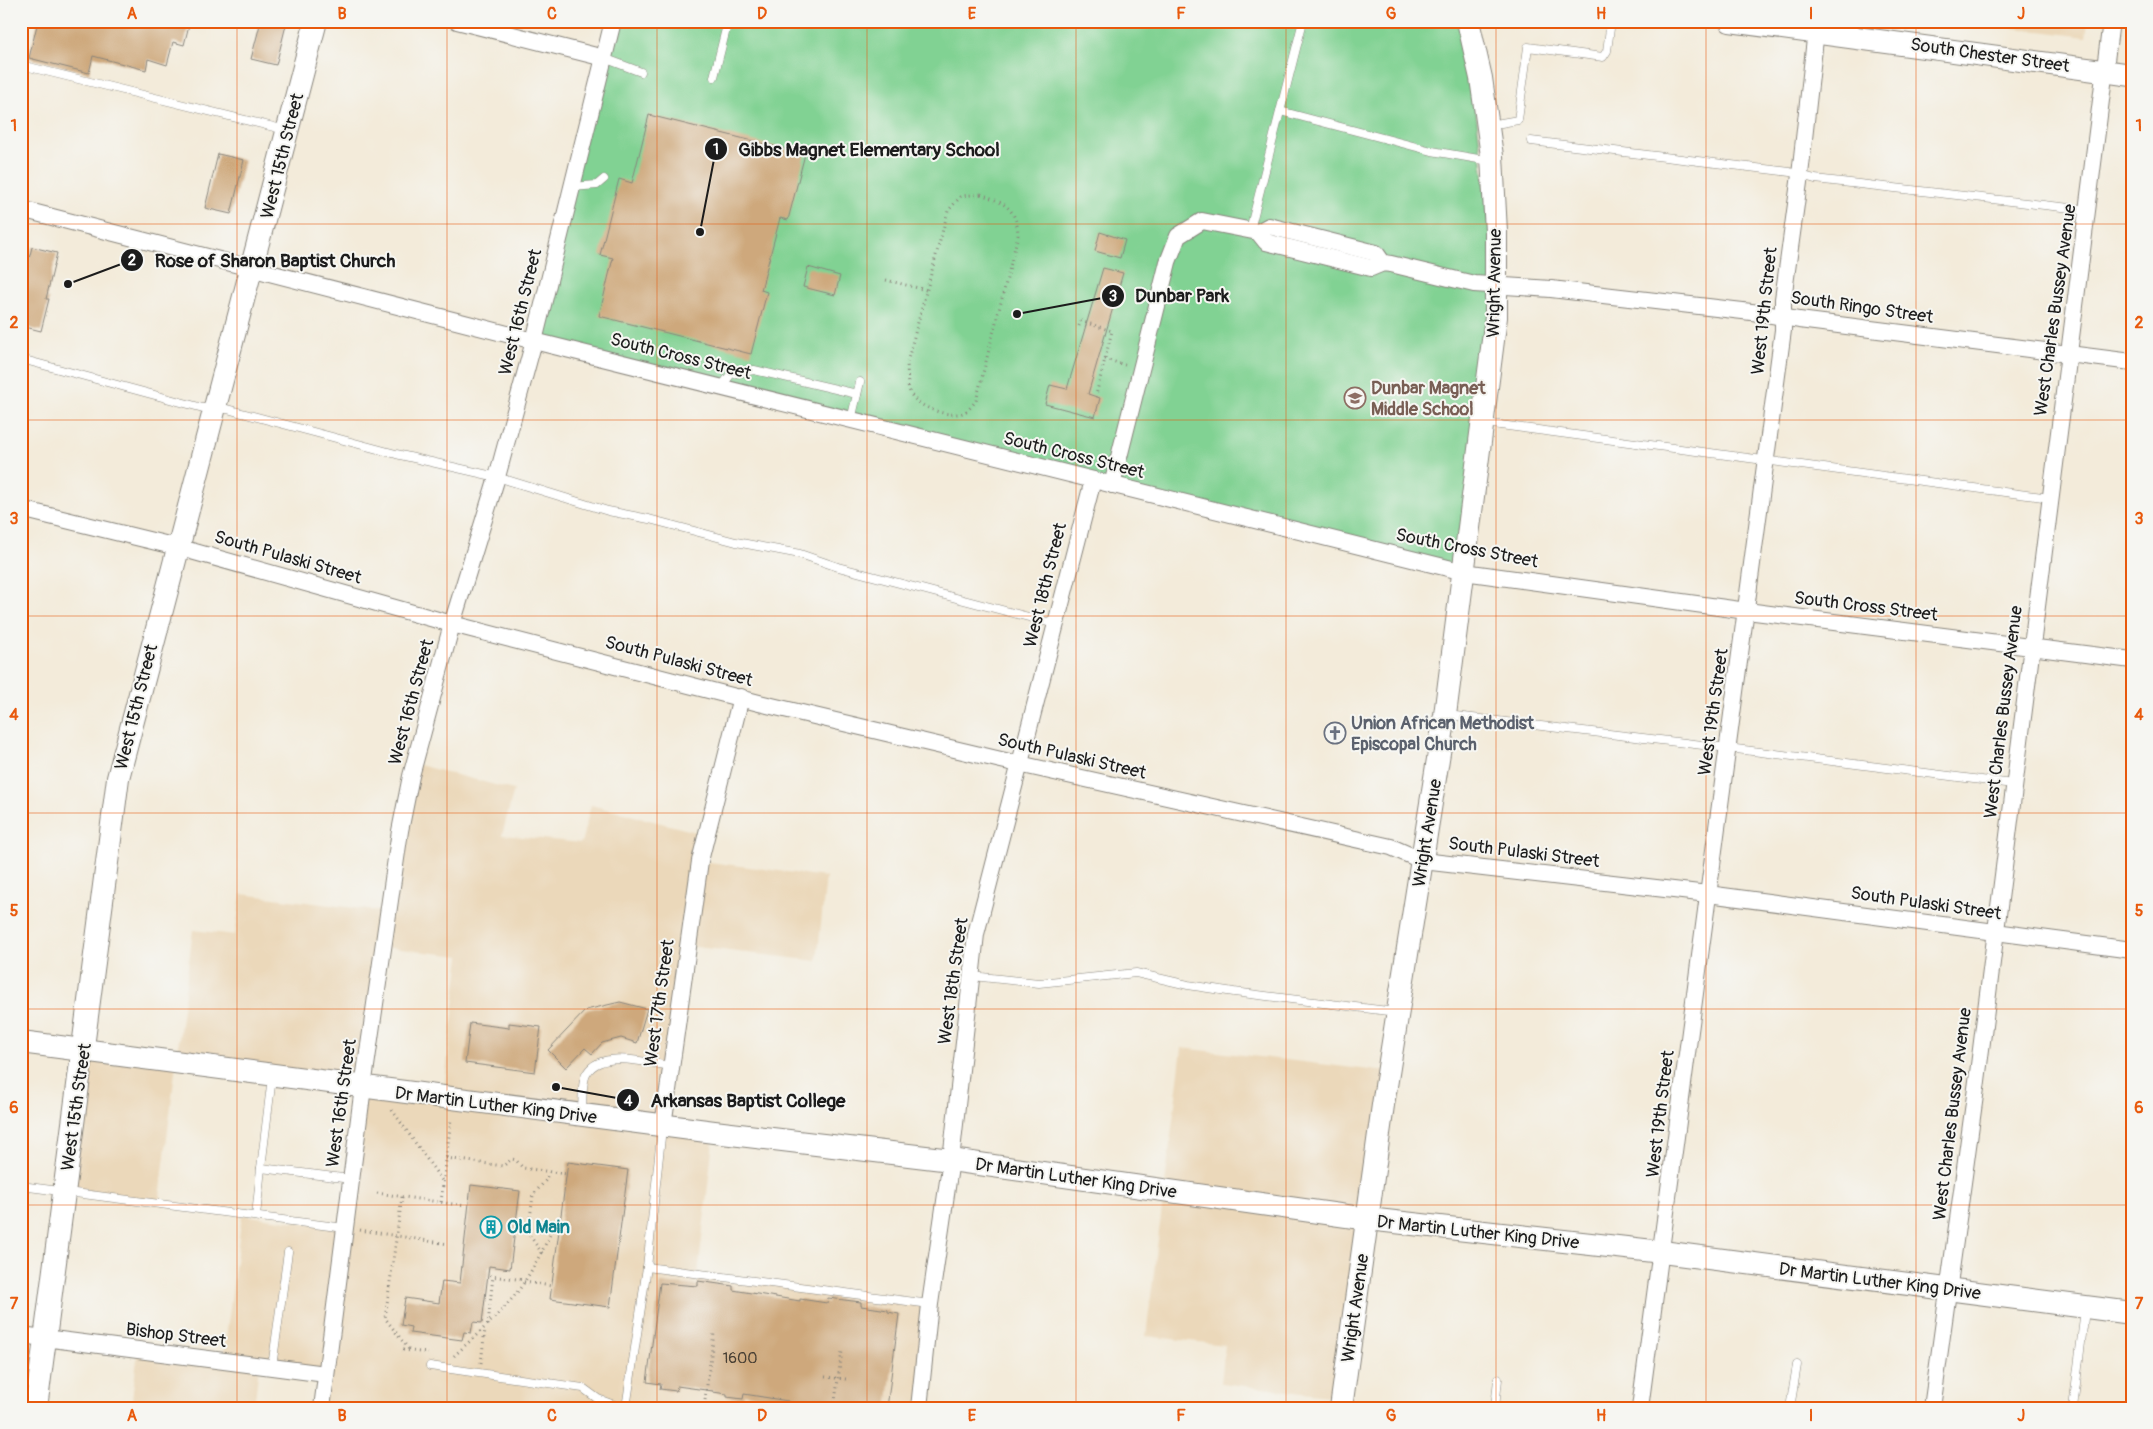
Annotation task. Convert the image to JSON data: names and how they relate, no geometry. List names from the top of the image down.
{
  "streets": {
    "main road": [
      "South Chester Street",
      "West 15th Street",
      "Wright Avenue",
      "Dr Martin Luther King Drive"
    ],
    "street": [
      "South Ringo Street",
      "West Charles Bussey Avenue",
      "West 19th Street",
      "West 16th Street",
      "South Cross Street",
      "South Pulaski Street",
      "West 18th Street",
      "West 17th Street",
      "Bishop Street"
    ]
  },
  "crossings": [
    ["South Chester Street", "West Charles Bussey Avenue"],
    ["South Chester Street", "West 19th Street"],
    ["West 15th Street", "South Cross Street"],
    ["West 15th Street", "South Pulaski Street"],
    ["West 15th Street", "Dr Martin Luther King Drive"],
    ["West 15th Street", "Bishop Street"],
    ["Wright Avenue", "South Ringo Street"],
    ["Wright Avenue", "South Cross Street"],
    ["Wright Avenue", "South Pulaski Street"],
    ["Wright Avenue", "Dr Martin Luther King Drive"],
    ["South Ringo Street", "West Charles Bussey Avenue"],
    ["South Ringo Street", "West 19th Street"],
    ["West Charles Bussey Avenue", "South Cross Street"],
    ["West Charles Bussey Avenue", "South Pulaski Street"],
    ["West Charles Bussey Avenue", "Dr Martin Luther King Drive"],
    ["West 19th Street", "South Cross Street"],
    ["West 19th Street", "South Pulaski Street"],
    ["West 19th Street", "Dr Martin Luther King Drive"],
    ["West 16th Street", "South Cross Street"],
    ["West 16th Street", "South Pulaski Street"],
    ["West 16th Street", "Dr Martin Luther King Drive"],
    ["West 16th Street", "Bishop Street"],
    ["South Cross Street", "West 18th Street"],
    ["South Pulaski Street", "West 18th Street"],
    ["South Pulaski Street", "West 17th Street"],
    ["West 18th Street", "Dr Martin Luther King Drive"],
    ["West 17th Street", "Dr Martin Luther King Drive"]
  ],
  "places": {
    "other": [
      "Gibbs Magnet Elementary School",
      "Rose of Sharon Baptist Church",
      "Dunbar Park",
      "Arkansas Baptist College"
    ],
    "school or university": ["Dunbar Magnet Middle School"],
    "church": ["Union African Methodist Episcopal Church"],
    "building": ["Old Main"]
  },
  "house_numbers": ["1600"],
  "grid": {
    "columns": [
      "A",
      "B",
      "C",
      "D",
      "E",
      "F",
      "G",
      "H",
      "I",
      "J"
    ],
    "rows": [
      "1",
      "2",
      "3",
      "4",
      "5",
      "6",
      "7"
    ]
  }
}
